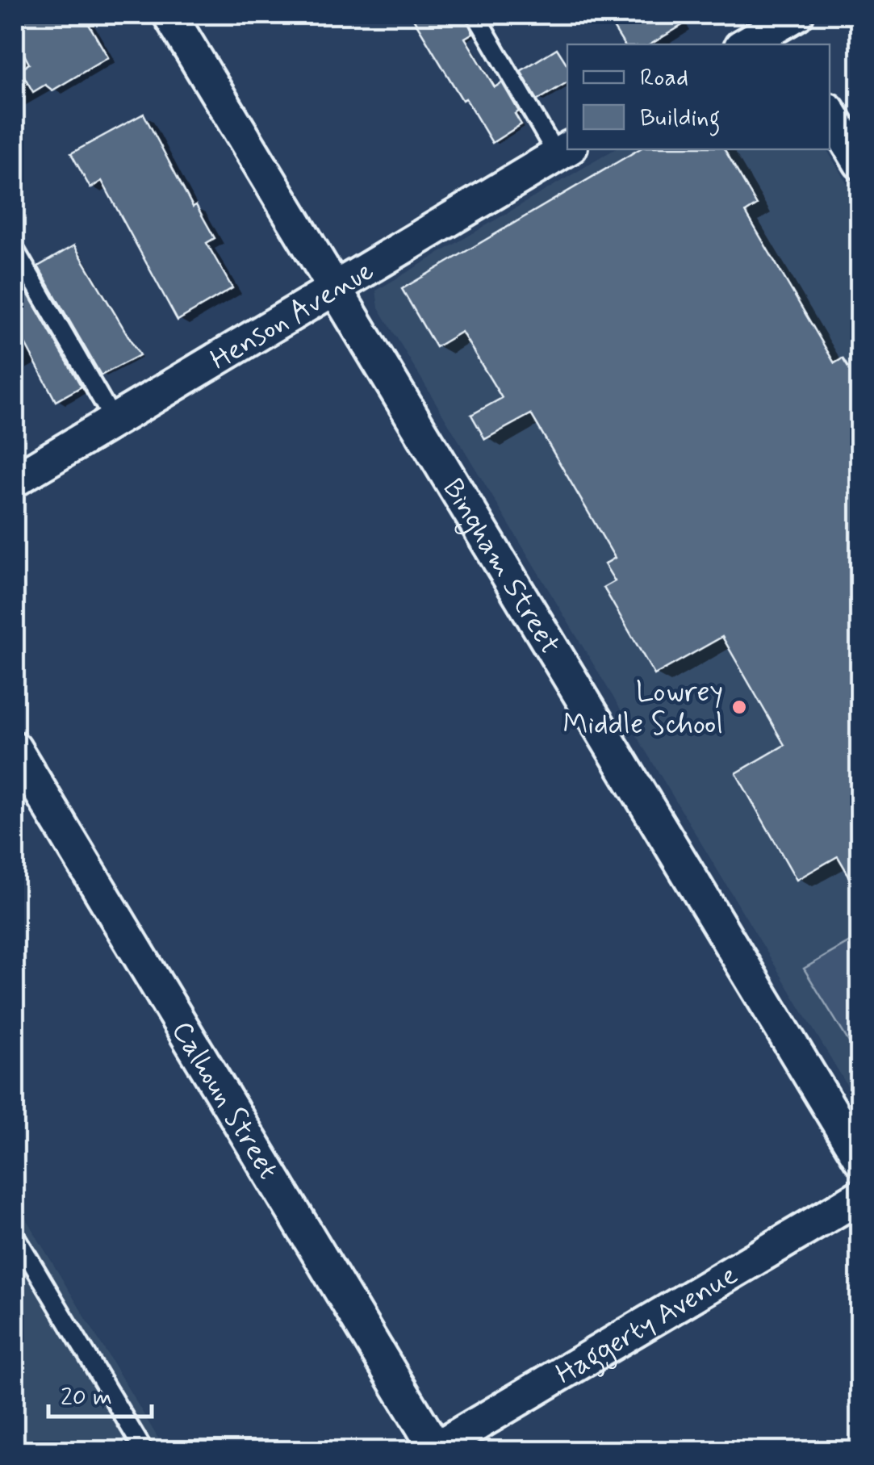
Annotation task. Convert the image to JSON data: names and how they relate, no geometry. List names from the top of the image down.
{
  "streets": {
    "street": [
      "Henson Avenue",
      "Bingham Street",
      "Calhoun Street",
      "Haggerty Avenue"
    ]
  },
  "crossings": [
    ["Henson Avenue", "Bingham Street"],
    ["Calhoun Street", "Haggerty Avenue"]
  ],
  "places": ["Lowrey Middle School"],
  "legend": ["Road", "Building"],
  "scale_bar": "20 m"
}
